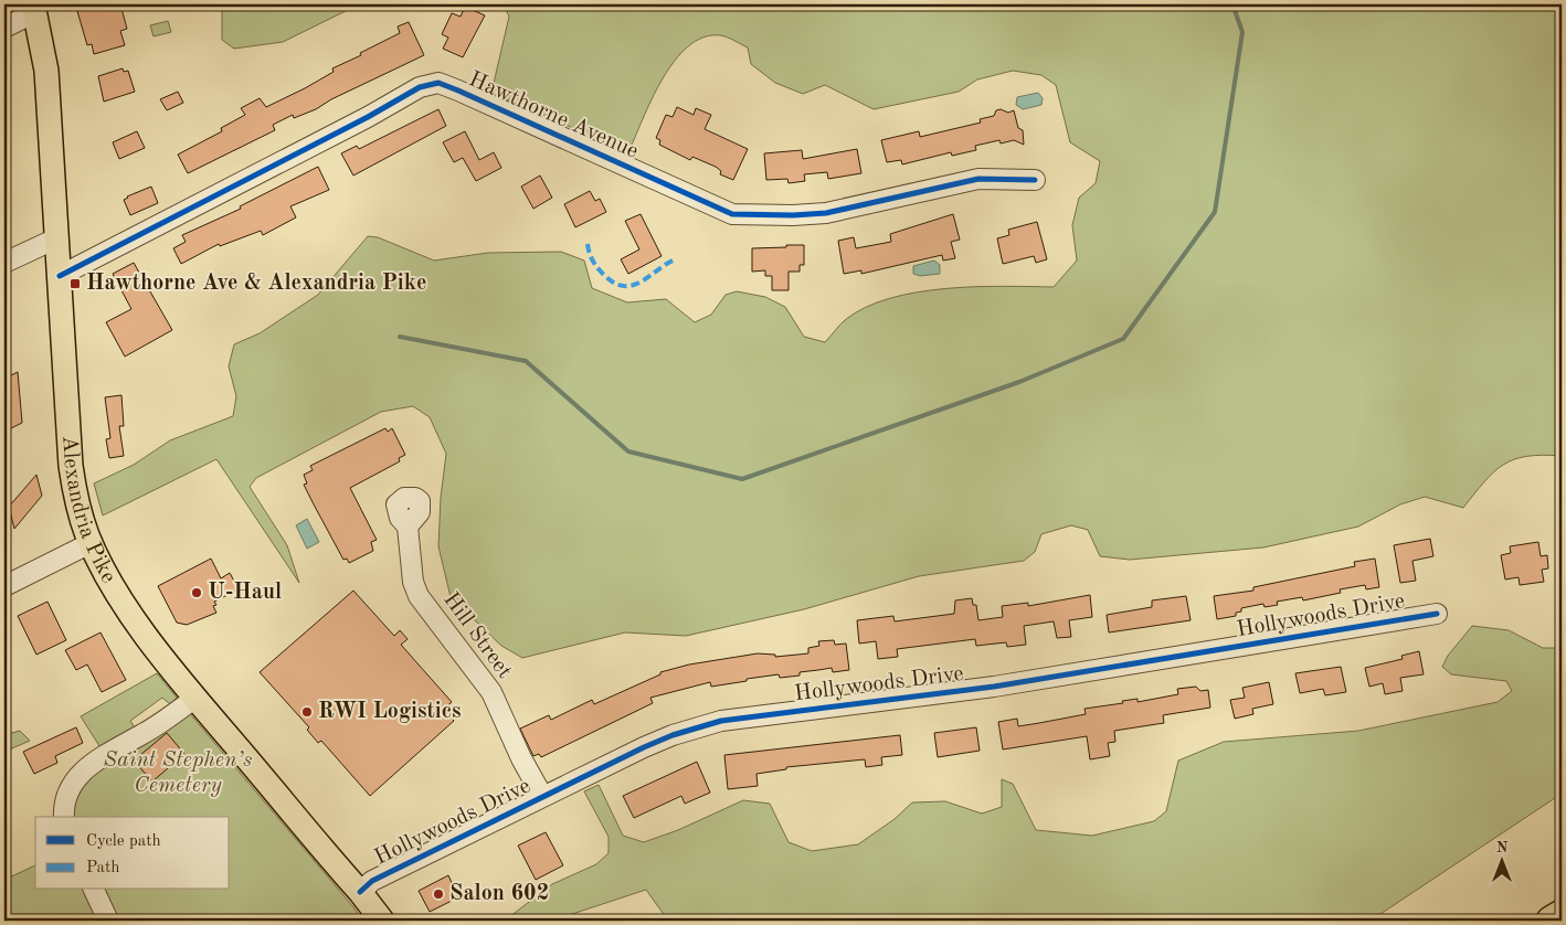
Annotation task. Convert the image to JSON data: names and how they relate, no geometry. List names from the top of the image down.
{
  "streets": {
    "main road": ["Alexandria Pike"],
    "street": ["Hawthorne Avenue", "Hollywoods Drive", "Hill Street"]
  },
  "crossings": [
    ["Hawthorne Avenue", "Alexandria Pike"],
    ["Alexandria Pike", "Hollywoods Drive"],
    ["Hollywoods Drive", "Hill Street"]
  ],
  "parks": ["Saint Stephen’s Cemetery"],
  "places": {
    "transit": ["Hawthorne Ave & Alexandria Pike"],
    "other": ["U-Haul", "RWI Logistics", "Salon 602"]
  },
  "legend": ["Cycle path", "Path"],
  "north": "top"
}
